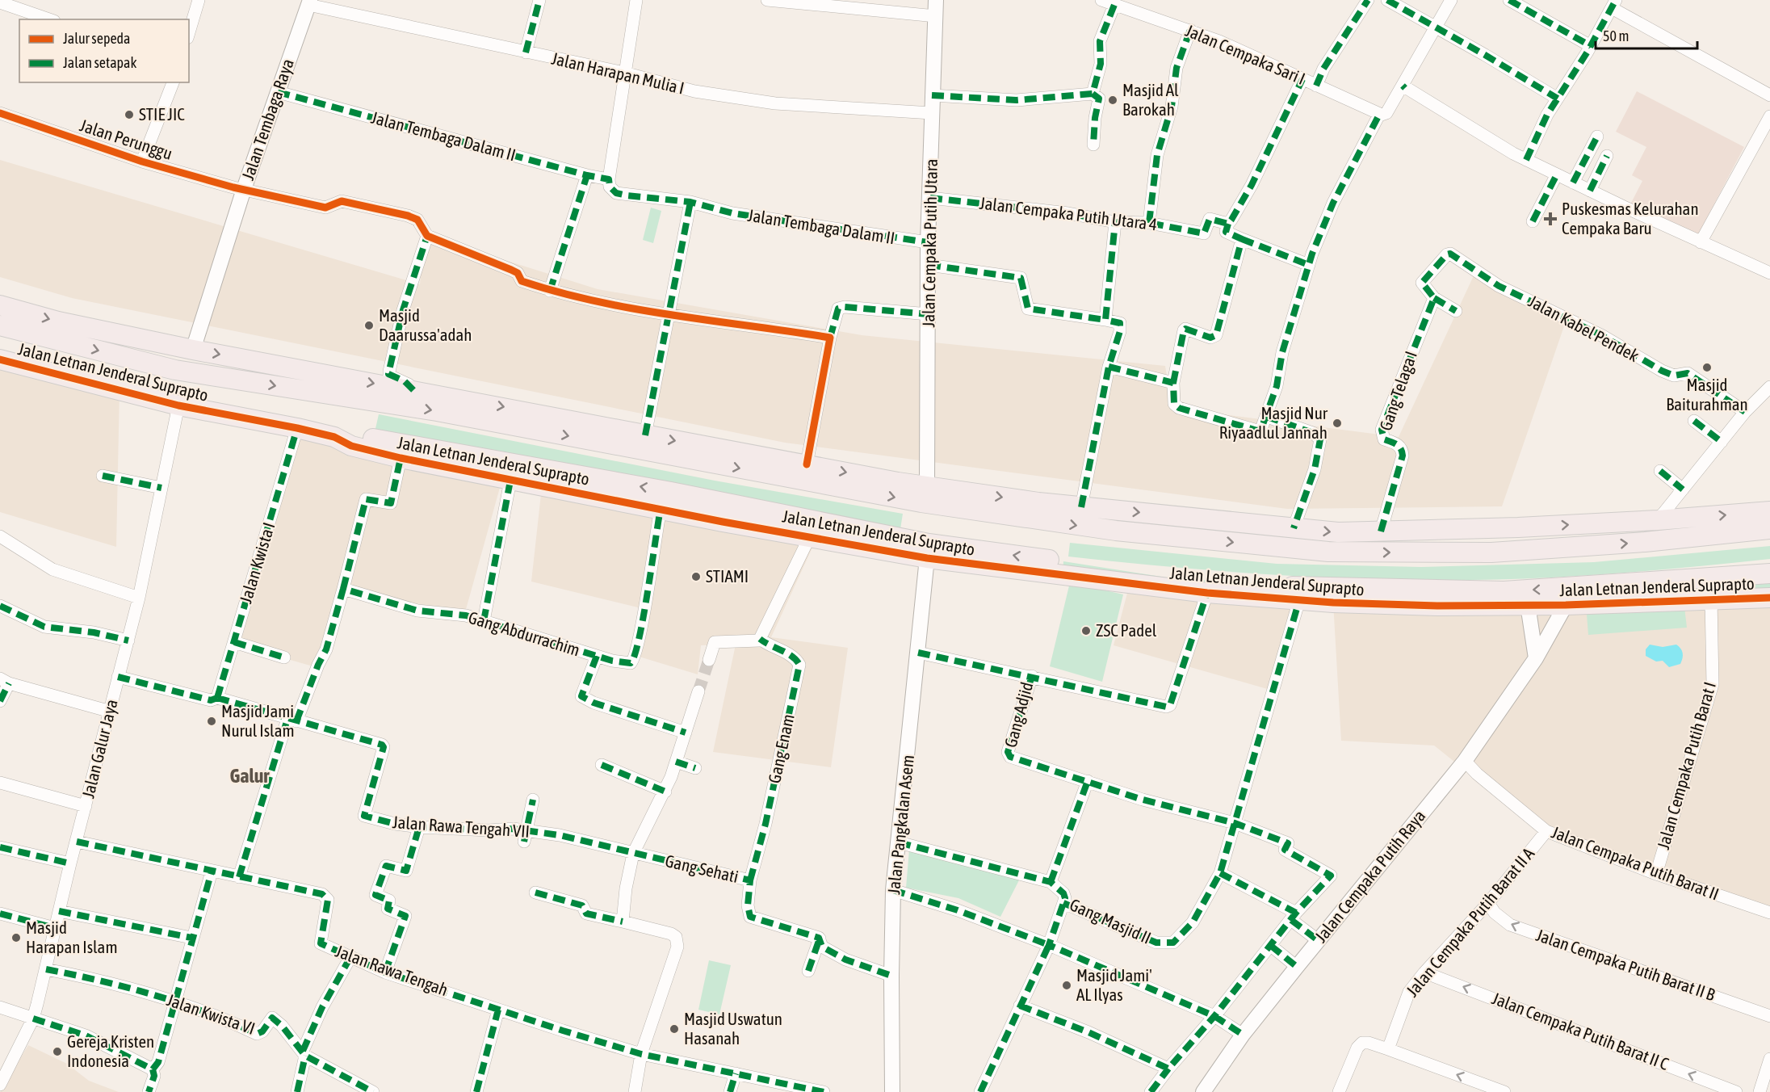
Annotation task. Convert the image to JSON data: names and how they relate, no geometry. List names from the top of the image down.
{
  "streets": {
    "main road": ["Jalan Letnan Jenderal Suprapto"],
    "street": [
      "Jalan Cempaka Sari I",
      "Jalan Harapan Mulia I",
      "Jalan Tembaga Raya",
      "Jalan Tembaga Dalam II",
      "Jalan Perunggu",
      "Jalan Cempaka Putih Utara 4",
      "Jalan Cempaka Putih Utara",
      "Jalan Kabel Pendek",
      "Gang Telaga I",
      "Jalan Kwista I",
      "Gang Abdurrachim",
      "Gang Adjid",
      "Jalan Galur Jaya",
      "Gang Enam",
      "Jalan Cempaka Putih Barat I",
      "Jalan Pangkalan Asem",
      "Jalan Rawa Tengah VII",
      "Jalan Cempaka Putih Barat II",
      "Gang Sehati",
      "Jalan Cempaka Putih Raya",
      "Gang Masjid II",
      "Jalan Cempaka Putih Barat II A",
      "Jalan Cempaka Putih Barat II B",
      "Jalan Rawa Tengah",
      "Jalan Kwista VI",
      "Jalan Cempaka Putih Barat II C"
    ]
  },
  "crossings": [
    ["Jalan Harapan Mulia I", "Jalan Tembaga Raya"],
    ["Jalan Harapan Mulia I", "Jalan Cempaka Putih Utara"],
    ["Jalan Tembaga Raya", "Jalan Tembaga Dalam II"],
    ["Jalan Tembaga Raya", "Jalan Perunggu"],
    ["Jalan Tembaga Dalam II", "Jalan Cempaka Putih Utara"],
    ["Jalan Cempaka Putih Utara 4", "Jalan Cempaka Putih Utara"],
    ["Jalan Kabel Pendek", "Gang Telaga I"],
    ["Jalan Letnan Jenderal Suprapto", "Jalan Kwista I"],
    ["Jalan Letnan Jenderal Suprapto", "Gang Abdurrachim"],
    ["Jalan Letnan Jenderal Suprapto", "Jalan Galur Jaya"],
    ["Jalan Letnan Jenderal Suprapto", "Jalan Cempaka Putih Barat I"],
    ["Jalan Letnan Jenderal Suprapto", "Jalan Pangkalan Asem"],
    ["Jalan Letnan Jenderal Suprapto", "Jalan Cempaka Putih Raya"],
    ["Jalan Letnan Jenderal Suprapto", "Gang Masjid II"],
    ["Gang Adjid", "Jalan Pangkalan Asem"],
    ["Gang Adjid", "Gang Masjid II"],
    ["Jalan Galur Jaya", "Jalan Rawa Tengah"],
    ["Jalan Galur Jaya", "Jalan Kwista VI"],
    ["Gang Enam", "Gang Sehati"],
    ["Jalan Cempaka Putih Barat I", "Jalan Cempaka Putih Barat II"],
    ["Jalan Pangkalan Asem", "Gang Sehati"],
    ["Jalan Rawa Tengah VII", "Gang Sehati"],
    ["Jalan Cempaka Putih Barat II", "Jalan Cempaka Putih Raya"],
    ["Jalan Cempaka Putih Barat II", "Jalan Cempaka Putih Barat II A"],
    ["Jalan Cempaka Putih Barat II A", "Jalan Cempaka Putih Barat II B"],
    ["Jalan Cempaka Putih Barat II A", "Jalan Cempaka Putih Barat II C"]
  ],
  "one_way": ["Jalan Cempaka Putih Barat II B"],
  "districts": ["Galur"],
  "places": {
    "other": [
      "Masjid Al Barokah",
      "STIE JIC",
      "Masjid Daarussa'adah",
      "Masjid Baiturahman",
      "Masjid Nur Riyaadlul Jannah",
      "STIAMI",
      "ZSC Padel",
      "Masjid Jami Nurul Islam",
      "Masjid Harapan Islam",
      "Masjid Jami' AL Ilyas",
      "Masjid Uswatun Hasanah",
      "Gereja Kristen Indonesia"
    ],
    "health": ["Puskesmas Kelurahan Cempaka Baru"]
  },
  "legend": ["Jalur sepeda", "Jalan setapak"],
  "scale_bar": "50 m"
}
